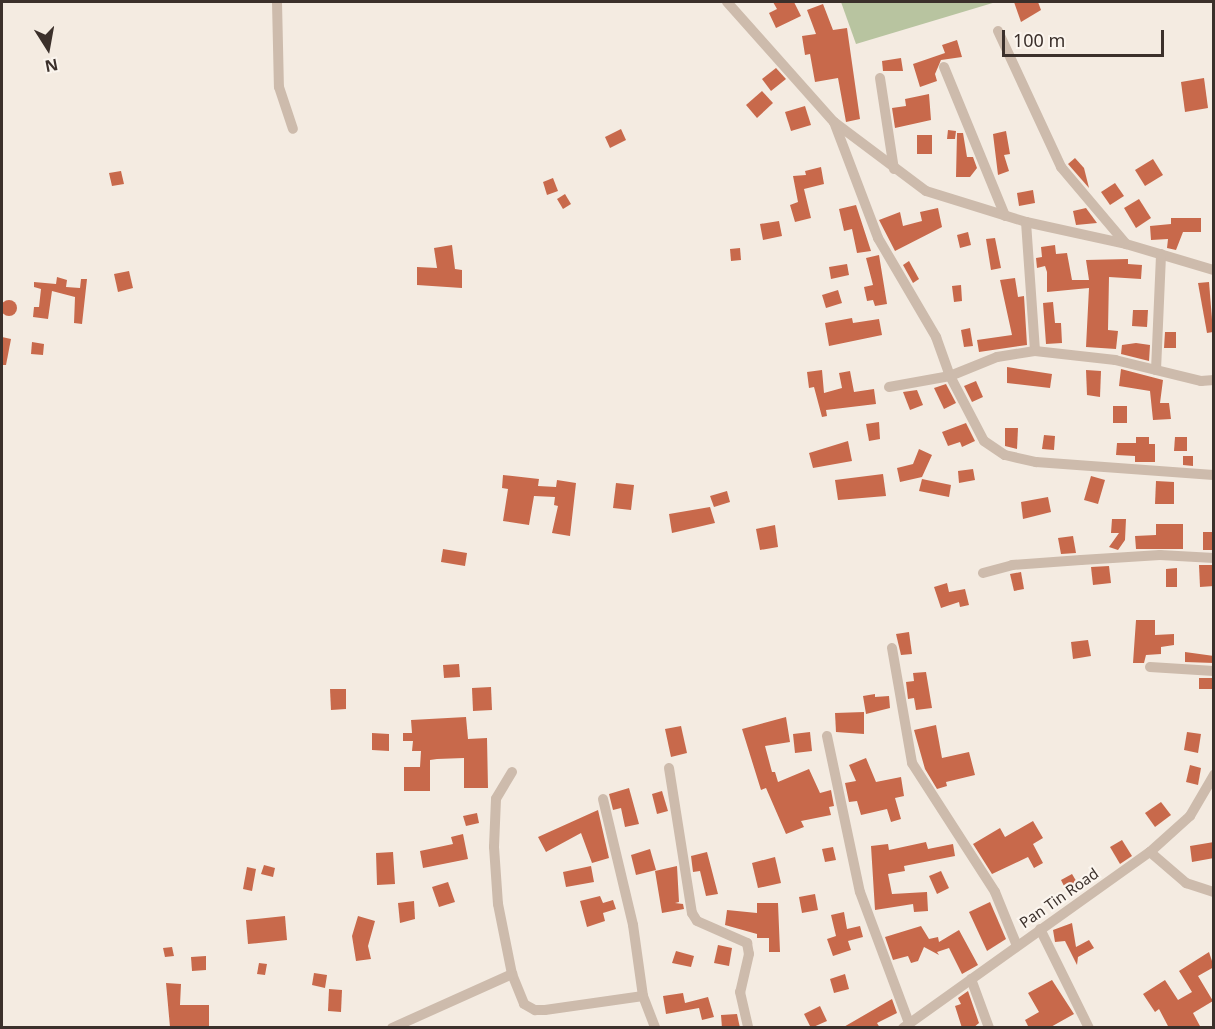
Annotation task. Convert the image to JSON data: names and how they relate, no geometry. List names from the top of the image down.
{
  "streets": {
    "street": ["Pan Tin Road"]
  },
  "scale_bar": "100 m",
  "north": "bottom"
}
